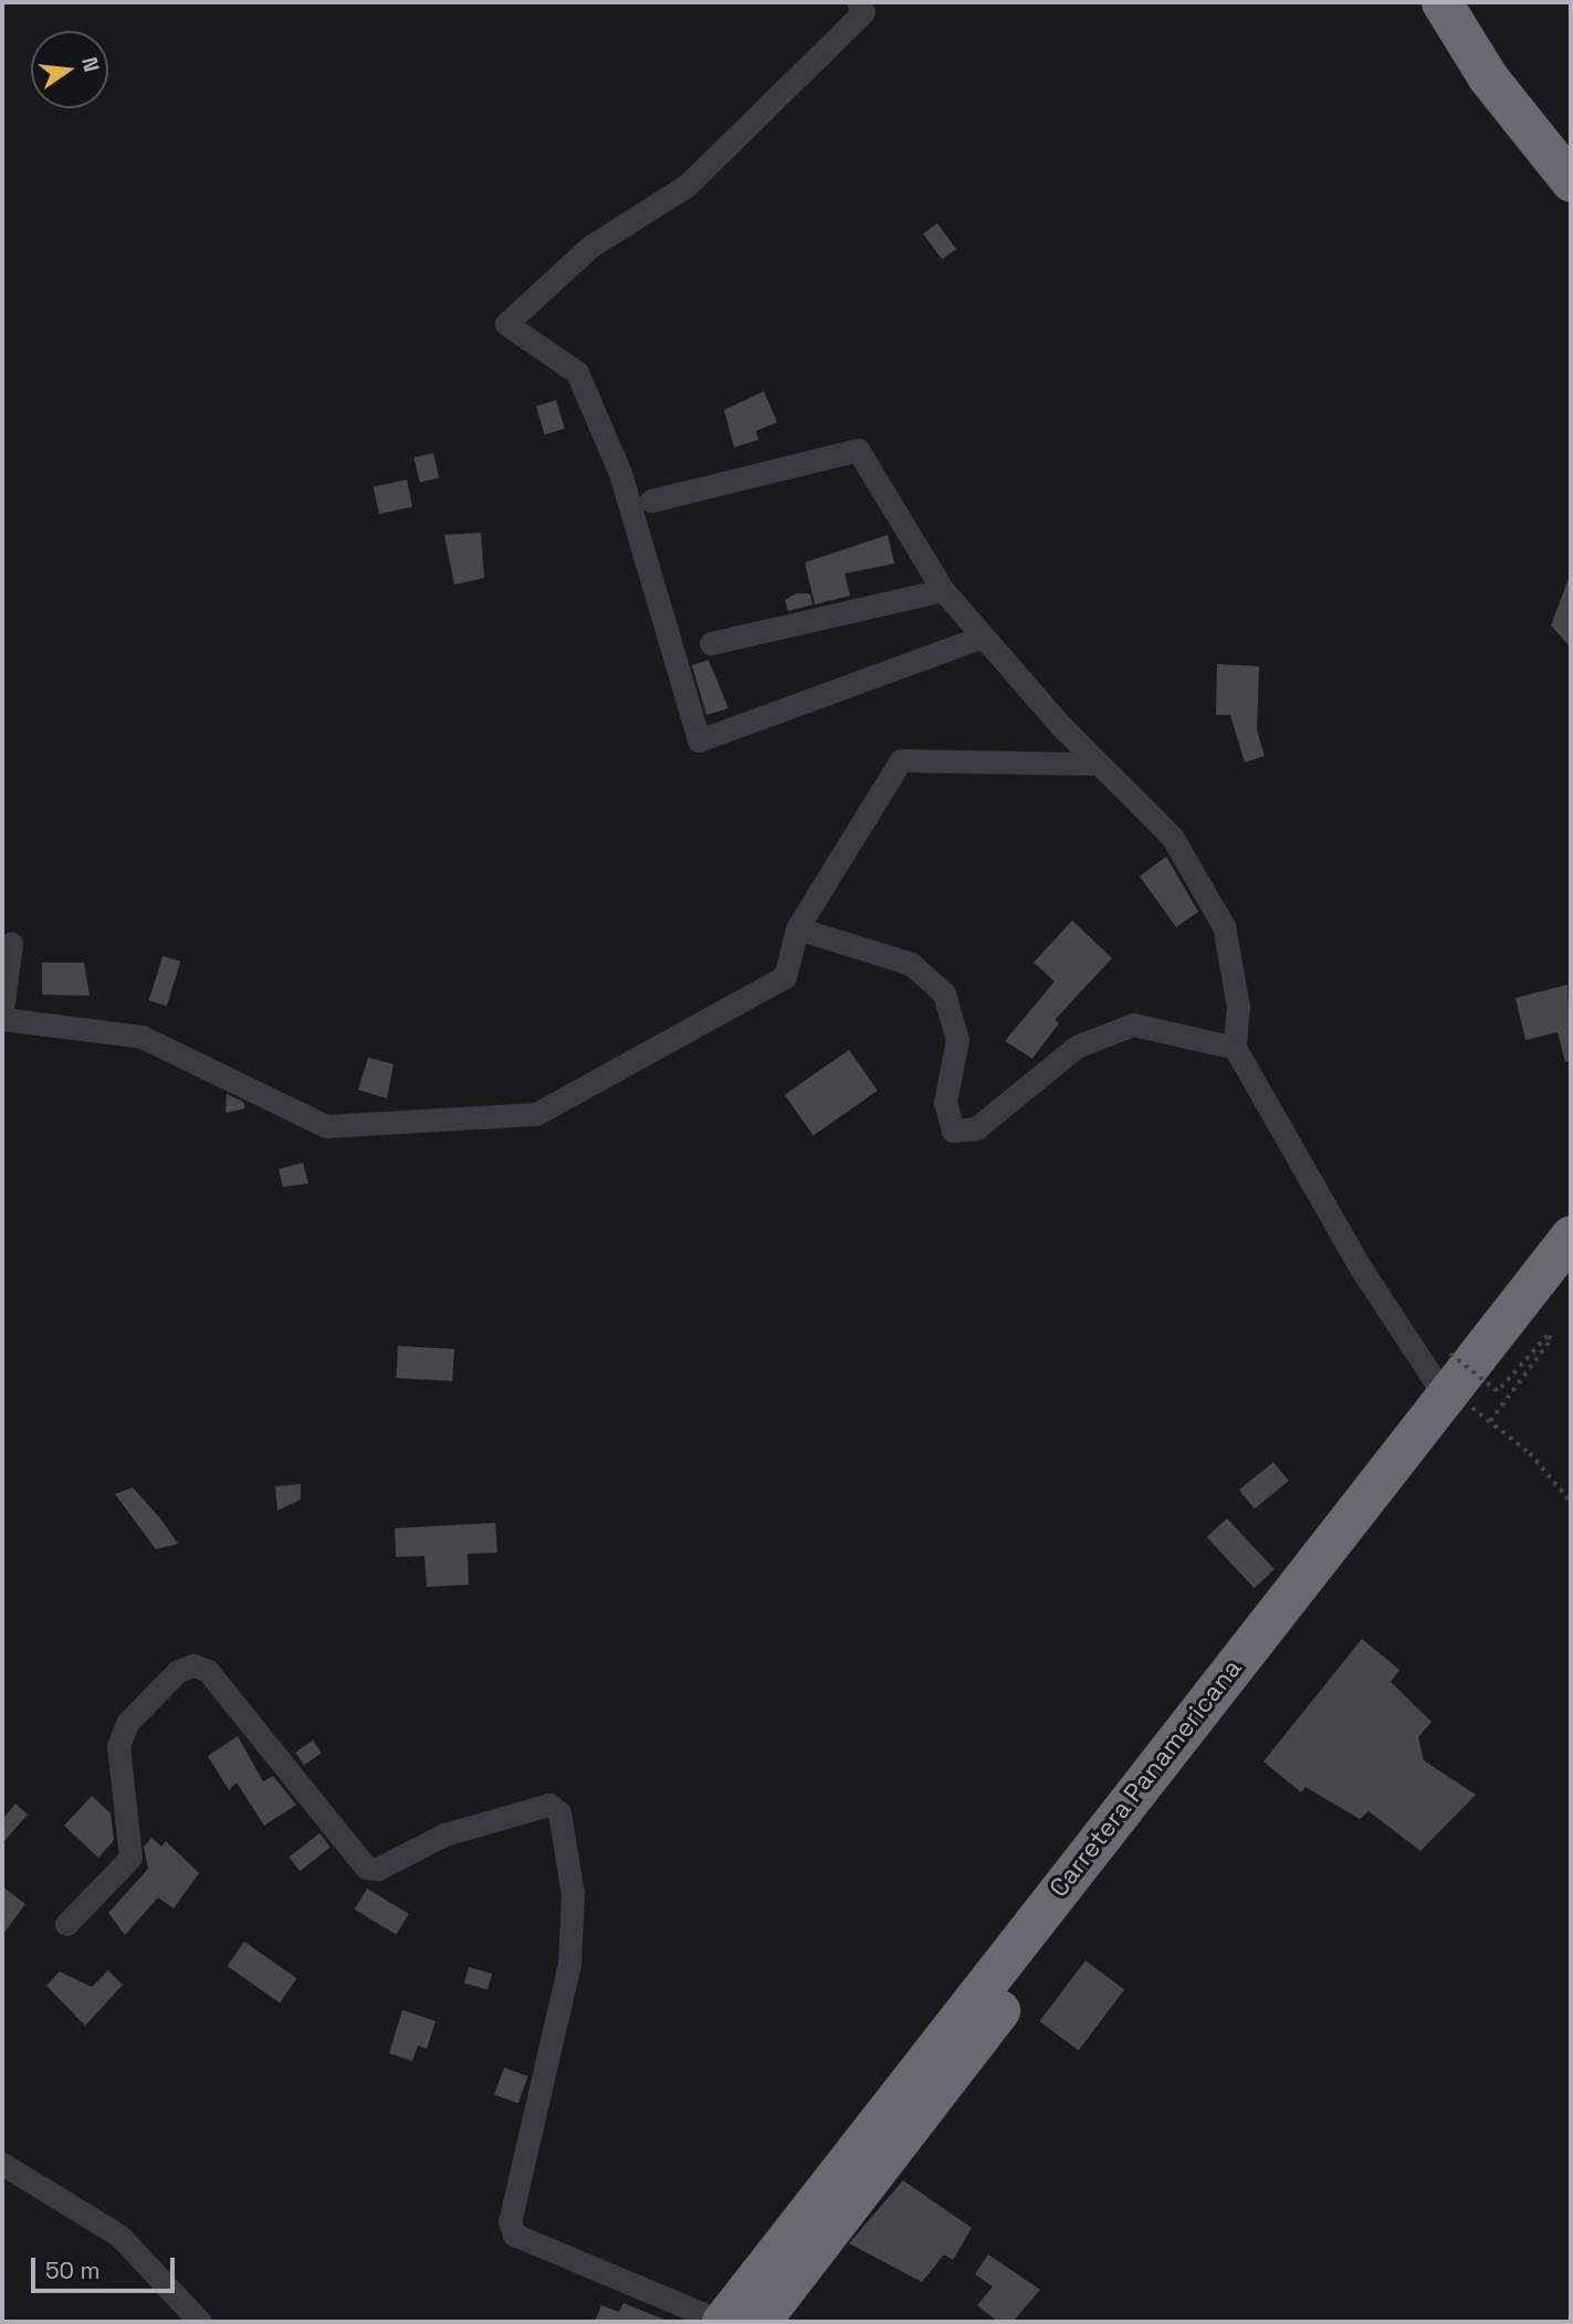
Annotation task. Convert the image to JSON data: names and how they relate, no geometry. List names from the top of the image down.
{
  "streets": {
    "highway": ["Carretera Panamericana"]
  },
  "scale_bar": "50 m",
  "north": "right"
}
